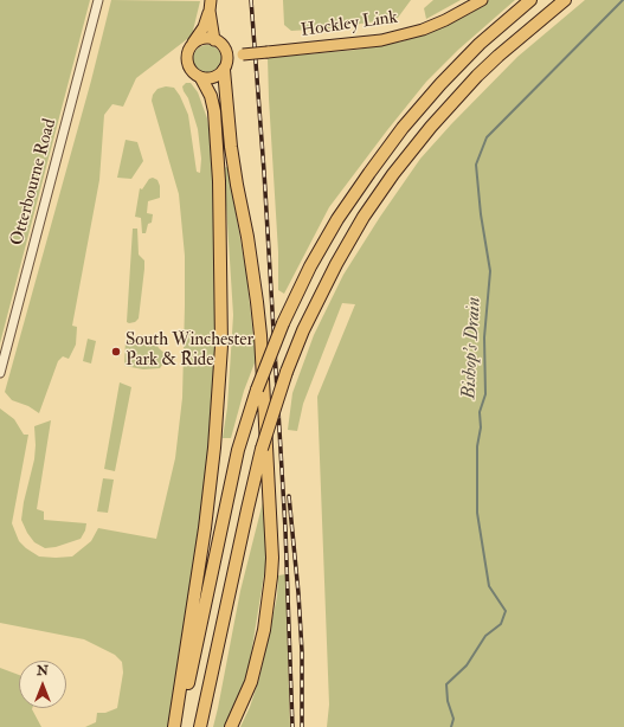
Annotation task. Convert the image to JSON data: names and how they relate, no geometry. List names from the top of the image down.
{
  "streets": {
    "main road": ["Hockley Link"],
    "street": ["Otterbourne Road"]
  },
  "water": ["Bishop's Drain"],
  "places": ["South Winchester Park & Ride"],
  "north": "top"
}
